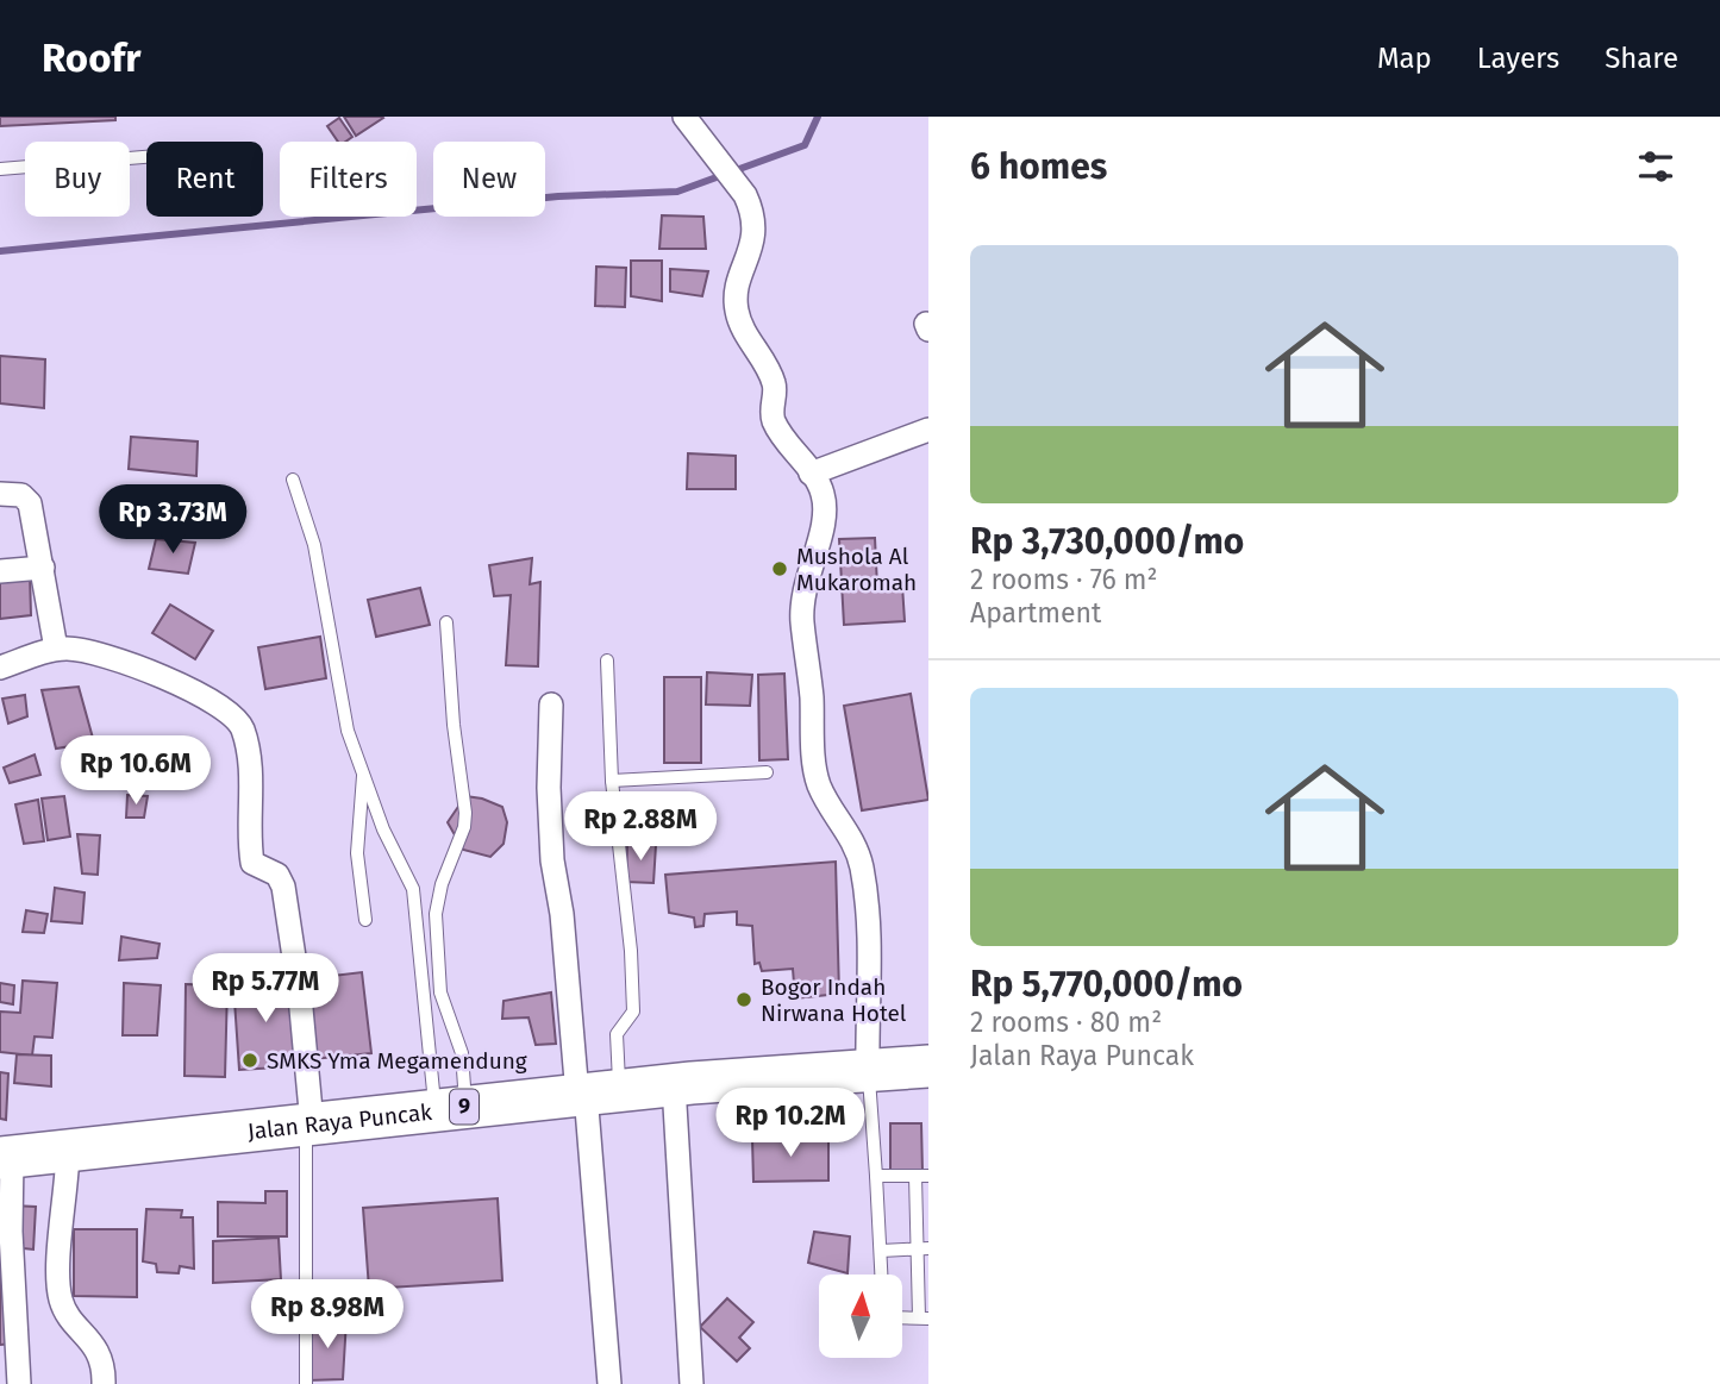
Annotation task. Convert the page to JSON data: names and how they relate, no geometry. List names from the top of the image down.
{
  "streets": {
    "highway": ["9", "Jalan Raya Puncak"]
  },
  "places": ["Mushola Al Mukaromah", "Bogor Indah Nirwana Hotel", "SMKS Yma Megamendung"],
  "north": "top",
  "page": {
    "header": "Roofr",
    "nav": ["Map", "Layers", "Share"],
    "heading": "6 homes",
    "chip": [
      "Buy",
      "Rent",
      "Filters",
      "New"
    ],
    "list": [
      {
        "name": "Rp 3,730,000/mo",
        "note": "2 rooms · 76 m² · Apartment"
      },
      {
        "name": "Rp 5,770,000/mo",
        "note": "2 rooms · 80 m² · Jalan Raya Puncak"
      }
    ],
    "price": [
      "Rp 3.73M",
      "Rp 10.6M",
      "Rp 2.88M",
      "Rp 5.77M",
      "Rp 10.2M",
      "Rp 8.98M"
    ]
  }
}
